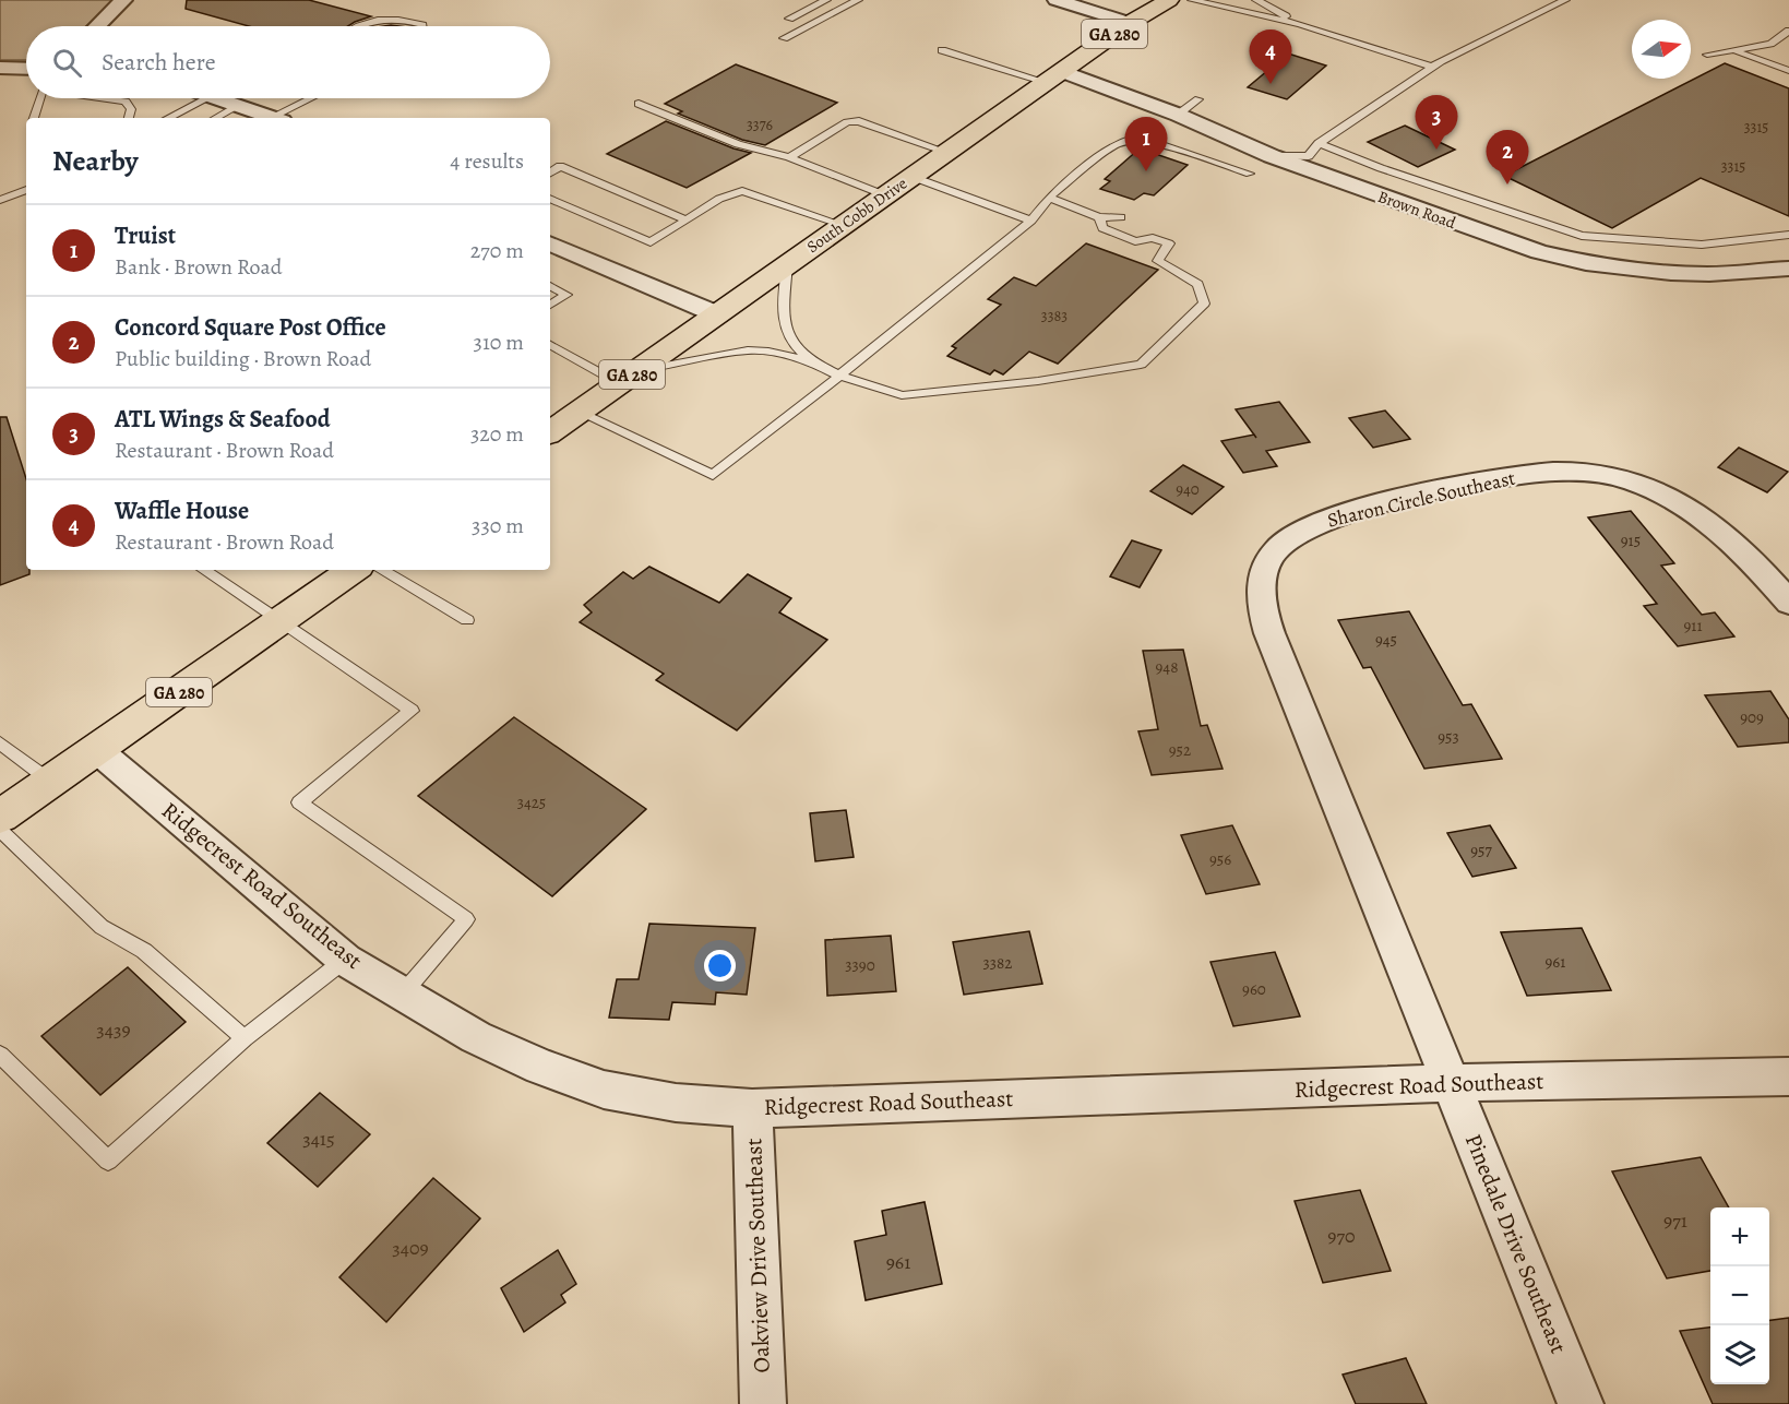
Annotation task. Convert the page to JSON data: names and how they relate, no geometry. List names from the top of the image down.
{
  "streets": {
    "main road": ["GA 280", "South Cobb Drive"],
    "street": [
      "Brown Road",
      "Sharon Circle Southeast",
      "Ridgecrest Road Southeast",
      "Pinedale Drive Southeast",
      "Oakview Drive Southeast"
    ]
  },
  "crossings": [
    ["GA 280", "Ridgecrest Road Southeast"],
    ["Brown Road", "South Cobb Drive"],
    ["Sharon Circle Southeast", "Ridgecrest Road Southeast"],
    ["Sharon Circle Southeast", "Pinedale Drive Southeast"],
    ["Ridgecrest Road Southeast", "Pinedale Drive Southeast"],
    ["Ridgecrest Road Southeast", "Oakview Drive Southeast"]
  ],
  "house_numbers": [
    "3376",
    "3315",
    "3315",
    "3383",
    "940",
    "915",
    "911",
    "945",
    "948",
    "909",
    "953",
    "952",
    "3425",
    "957",
    "956",
    "961",
    "3382",
    "3390",
    "960",
    "3439",
    "3415",
    "971",
    "970",
    "3409",
    "961"
  ],
  "north": "right",
  "page": {
    "search": "Search here",
    "pins": [
      "4",
      "3",
      "1",
      "2"
    ],
    "heading": ["Nearby", "4 results"],
    "list": [
      {
        "mark": "1",
        "name": "Truist",
        "note": "Bank · Brown Road",
        "value": "270 m"
      },
      {
        "mark": "2",
        "name": "Concord Square Post Office",
        "note": "Public building · Brown Road",
        "value": "310 m"
      },
      {
        "mark": "3",
        "name": "ATL Wings & Seafood",
        "note": "Restaurant · Brown Road",
        "value": "320 m"
      },
      {
        "mark": "4",
        "name": "Waffle House",
        "note": "Restaurant · Brown Road",
        "value": "330 m"
      }
    ],
    "map_buttons": ["+", "−"]
  }
}
